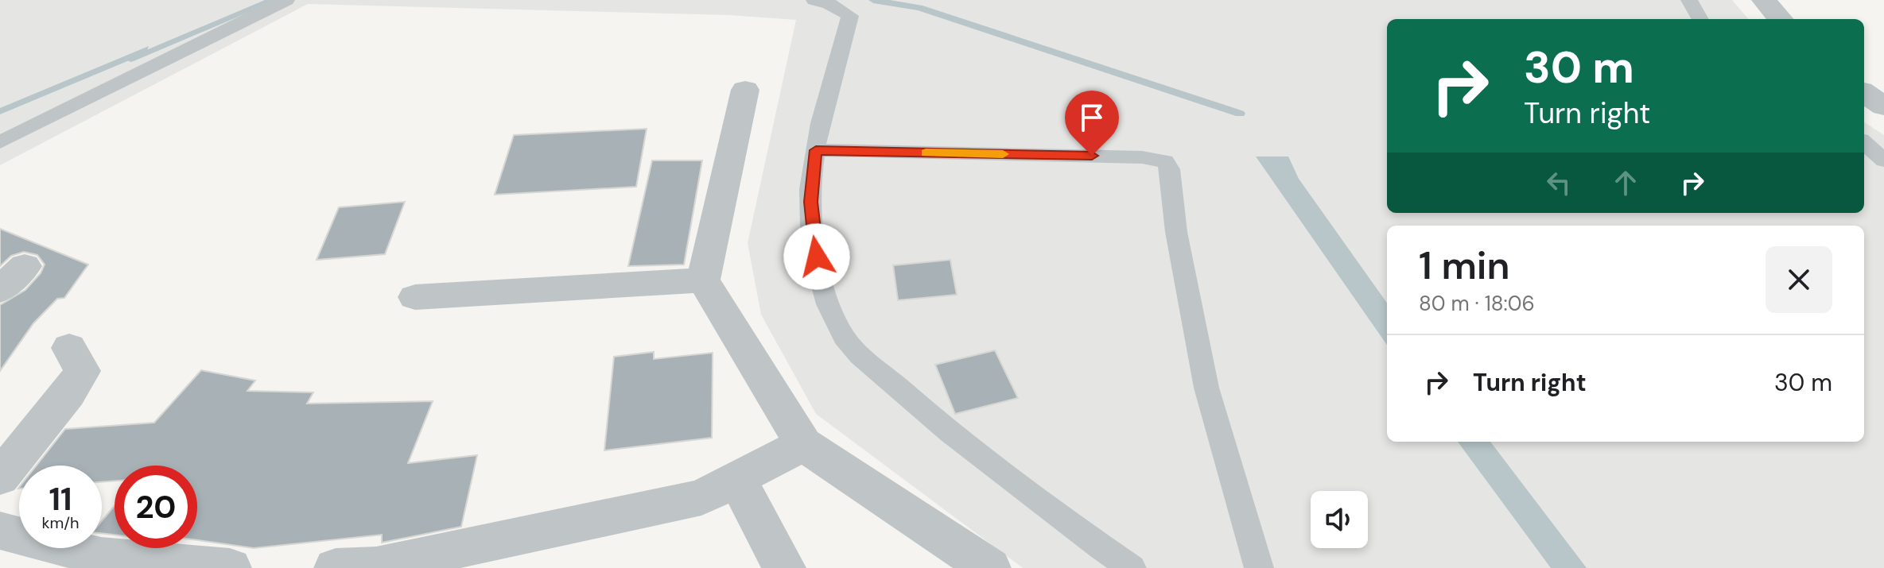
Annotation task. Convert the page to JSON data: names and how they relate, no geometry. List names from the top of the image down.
{
  "page": {
    "turn": ["30 m", "Turn right"],
    "heading": ["1 min", "80 m · 18:06"],
    "list": [
      {
        "name": "Turn right",
        "value": "30 m"
      }
    ],
    "speed": "11 km/h",
    "limit": "20"
  }
}
